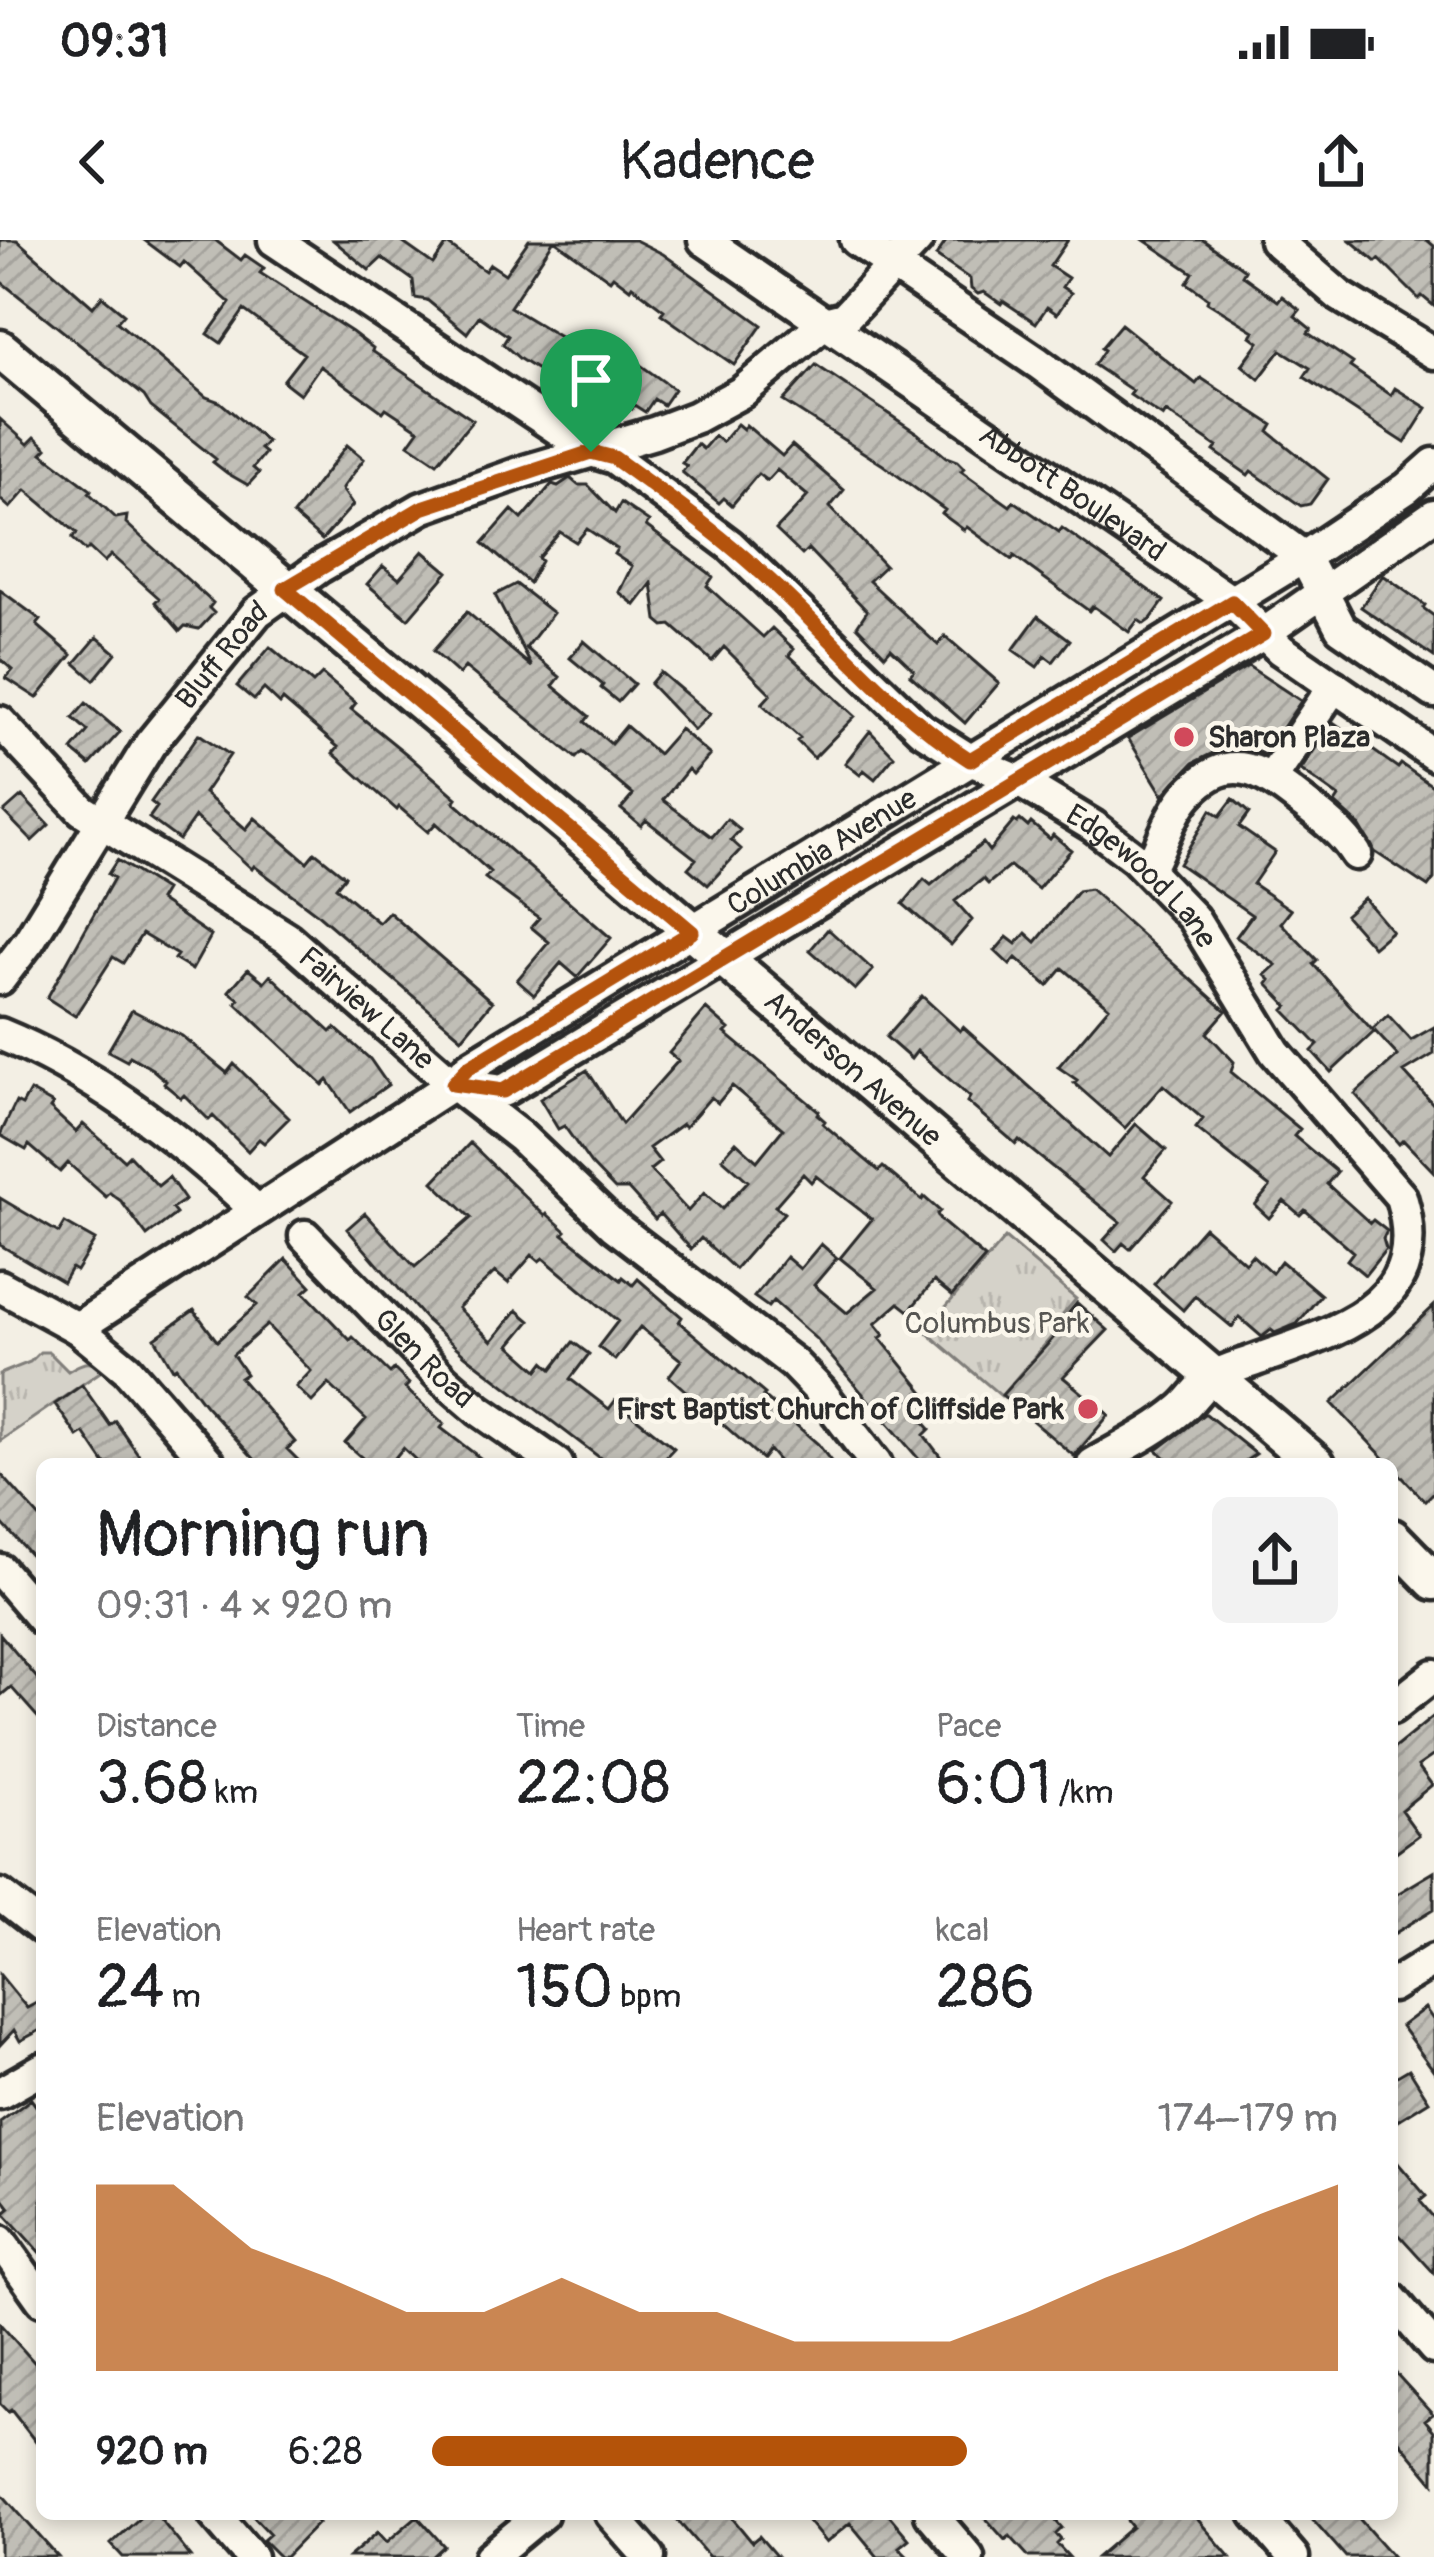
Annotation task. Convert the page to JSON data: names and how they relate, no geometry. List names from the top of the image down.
{
  "streets": {
    "main road": ["Anderson Avenue"],
    "street": [
      "Abbott Boulevard",
      "Bluff Road",
      "Columbia Avenue",
      "Edgewood Lane",
      "Fairview Lane",
      "Glen Road"
    ]
  },
  "crossings": [
    ["Abbott Boulevard", "Bluff Road"],
    ["Abbott Boulevard", "Columbia Avenue"],
    ["Bluff Road", "Edgewood Lane"],
    ["Bluff Road", "Fairview Lane"],
    ["Bluff Road", "Anderson Avenue"],
    ["Columbia Avenue", "Edgewood Lane"],
    ["Columbia Avenue", "Fairview Lane"],
    ["Columbia Avenue", "Anderson Avenue"],
    ["Edgewood Lane", "Anderson Avenue"]
  ],
  "parks": ["Columbus Park"],
  "places": ["Sharon Plaza", "First Baptist Church of Cliffside Park"],
  "page": {
    "status": "09:31",
    "header": "Kadence",
    "heading": ["Morning run", "09:31 · 4 × 920 m"],
    "stats": [
      ["Distance", "3.68 km"],
      ["Time", "22:08"],
      ["Pace", "6:01 /km"],
      ["Elevation", "24 m"],
      ["Heart rate", "150 bpm"],
      ["kcal", "286"]
    ],
    "chart": ["Elevation", "174–179 m"],
    "list": [
      {
        "name": "920 m",
        "note": "6:28"
      }
    ]
  }
}
